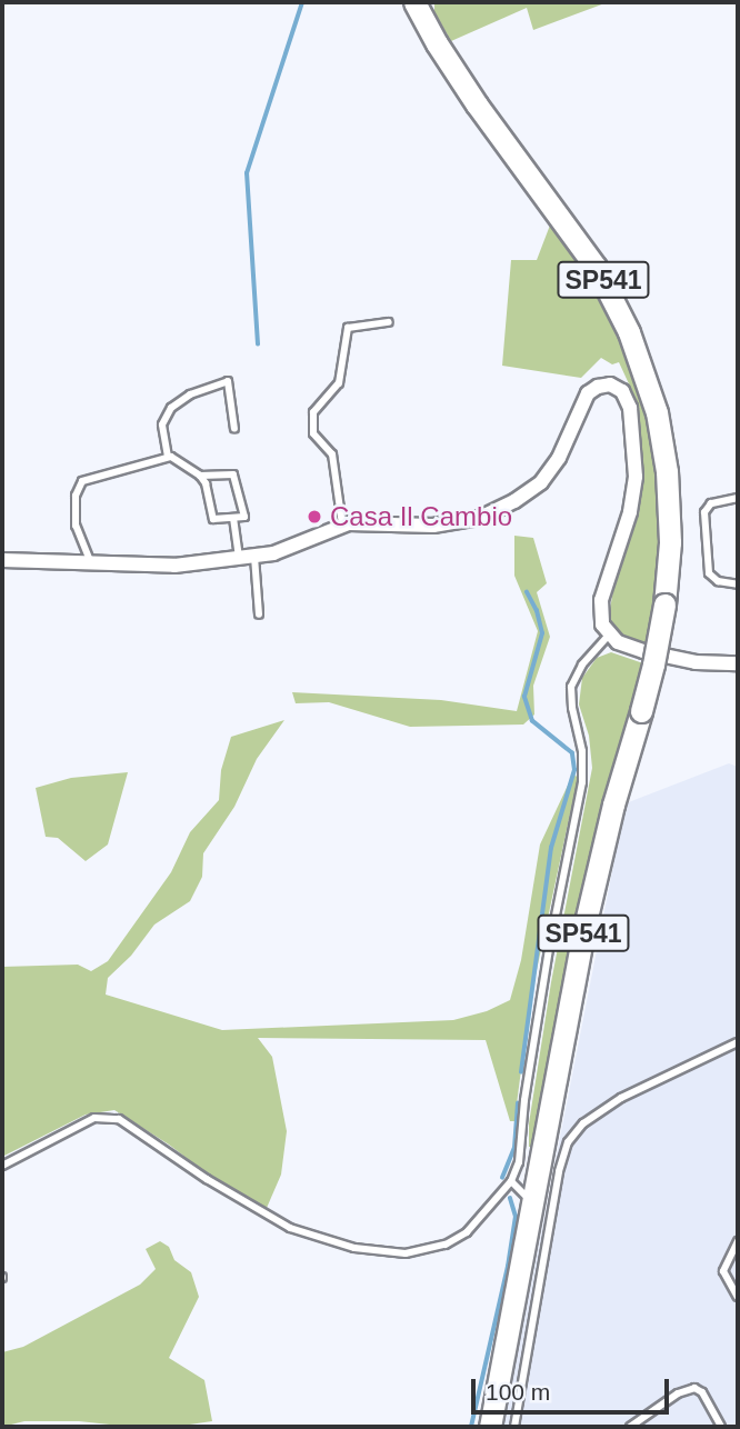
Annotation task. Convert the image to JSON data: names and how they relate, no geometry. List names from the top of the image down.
{
  "streets": {
    "main road": ["SP541"]
  },
  "places": ["Casa Il Cambio"],
  "scale_bar": "100 m"
}
